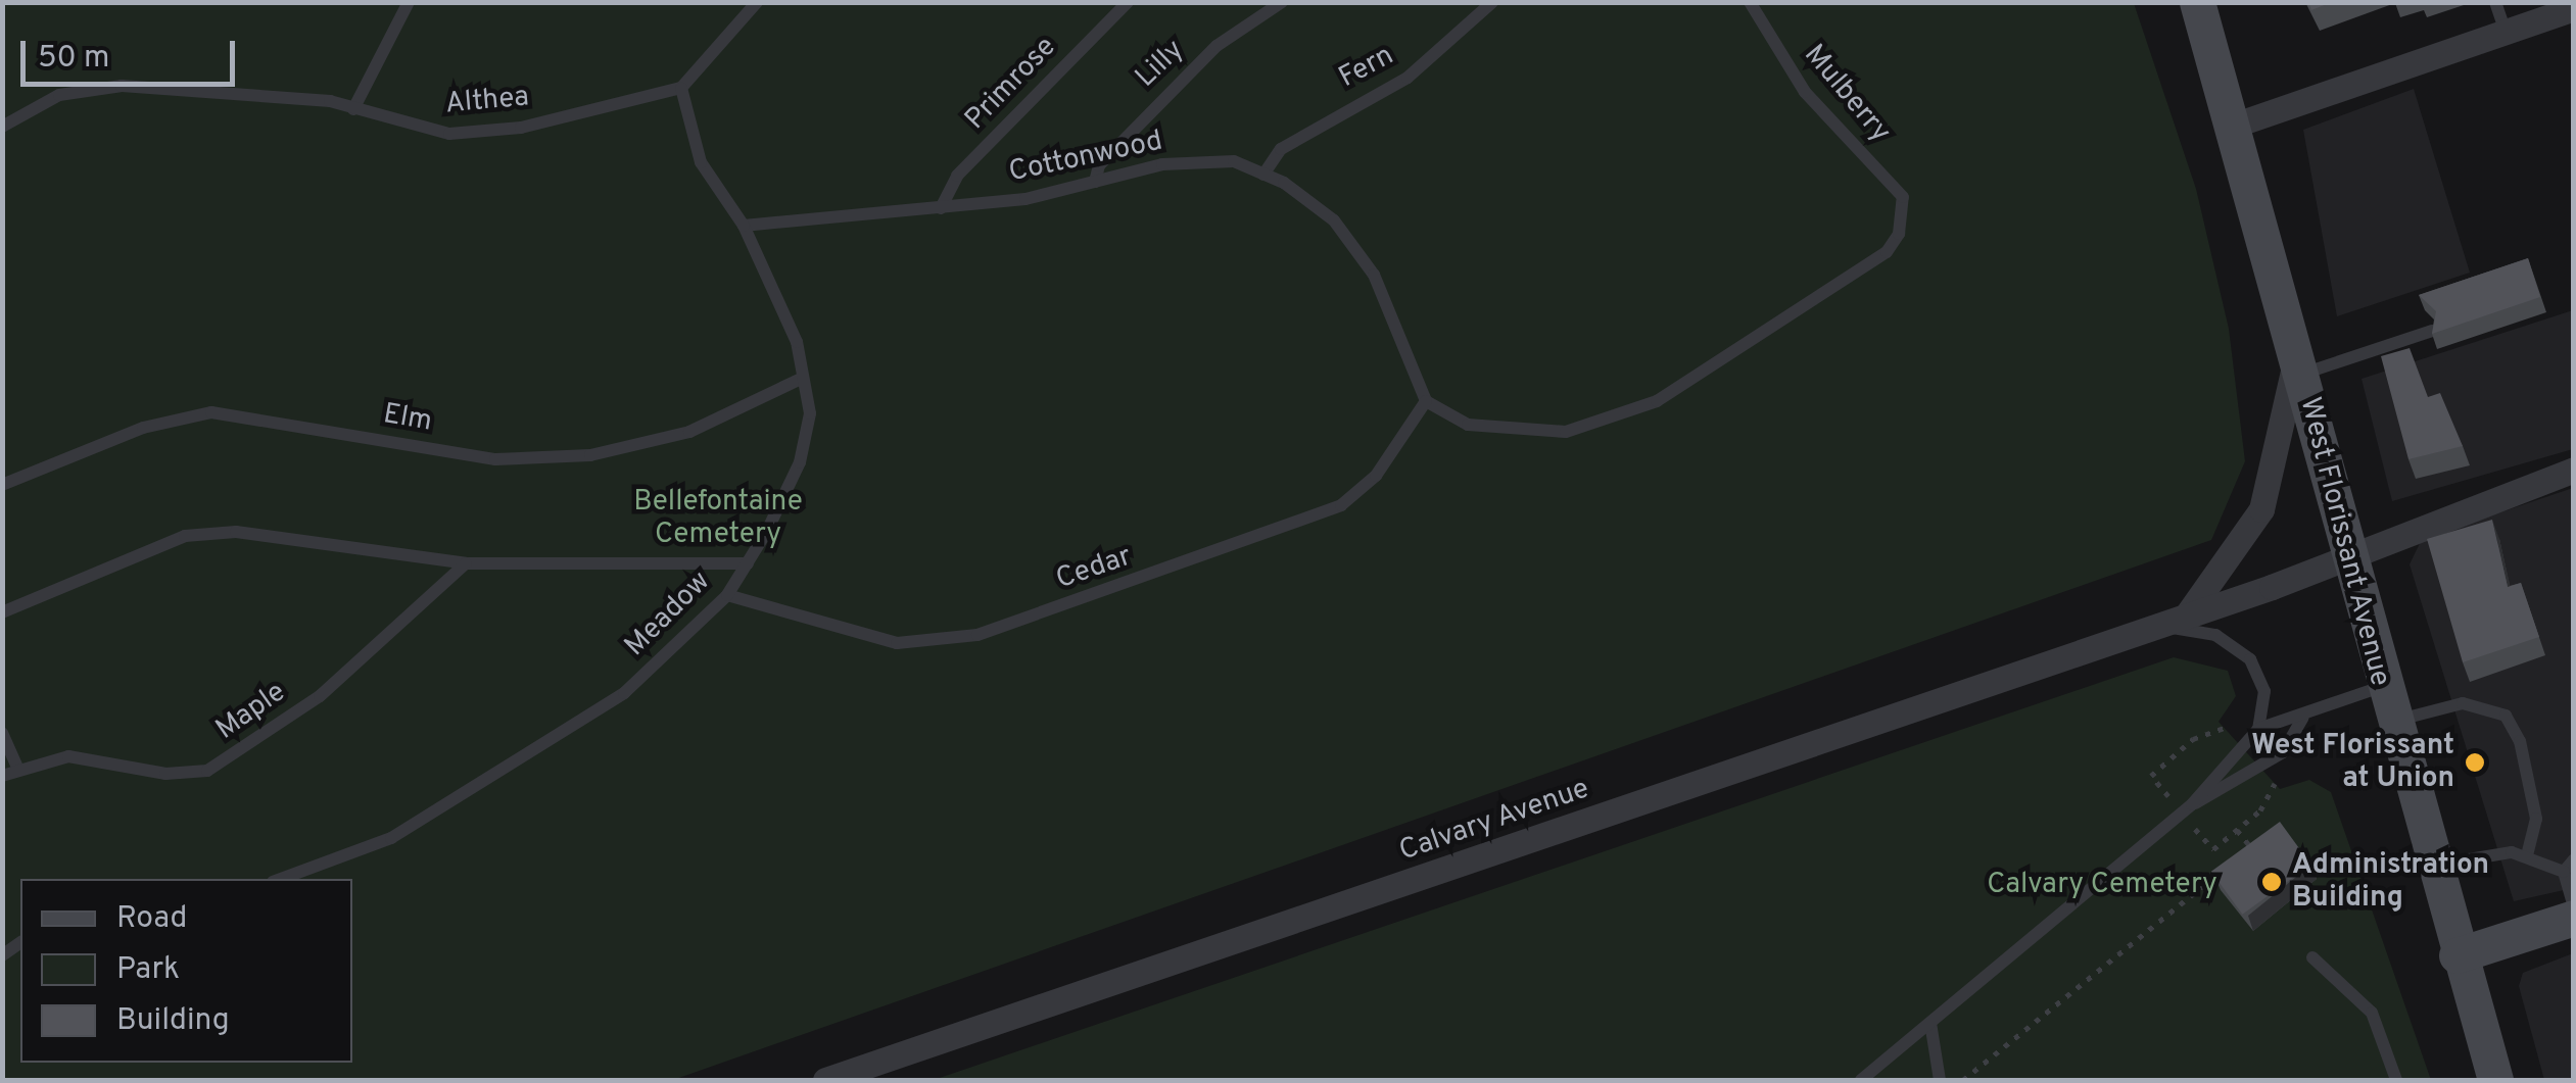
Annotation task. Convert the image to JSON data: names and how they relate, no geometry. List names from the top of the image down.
{
  "streets": {
    "main road": ["West Florissant Avenue"],
    "street": ["Calvary Avenue"],
    "lane": [
      "Lilly",
      "Fern",
      "Primrose",
      "Mulberry",
      "Althea",
      "Cottonwood",
      "Elm",
      "Cedar",
      "Meadow",
      "Maple"
    ]
  },
  "crossings": [
    ["Lilly", "Cottonwood"],
    ["Fern", "Cottonwood"],
    ["Primrose", "Cottonwood"],
    ["Mulberry", "Cottonwood"],
    ["Mulberry", "Cedar"],
    ["Althea", "Meadow"],
    ["Cottonwood", "Cedar"],
    ["Cottonwood", "Meadow"],
    ["Elm", "Meadow"],
    ["West Florissant Avenue", "Calvary Avenue"],
    ["Cedar", "Meadow"]
  ],
  "parks": ["Bellefontaine Cemetery", "Calvary Cemetery"],
  "places": ["West Florissant at Union", "Administration Building"],
  "legend": ["Road", "Park", "Building"],
  "scale_bar": "50 m"
}
